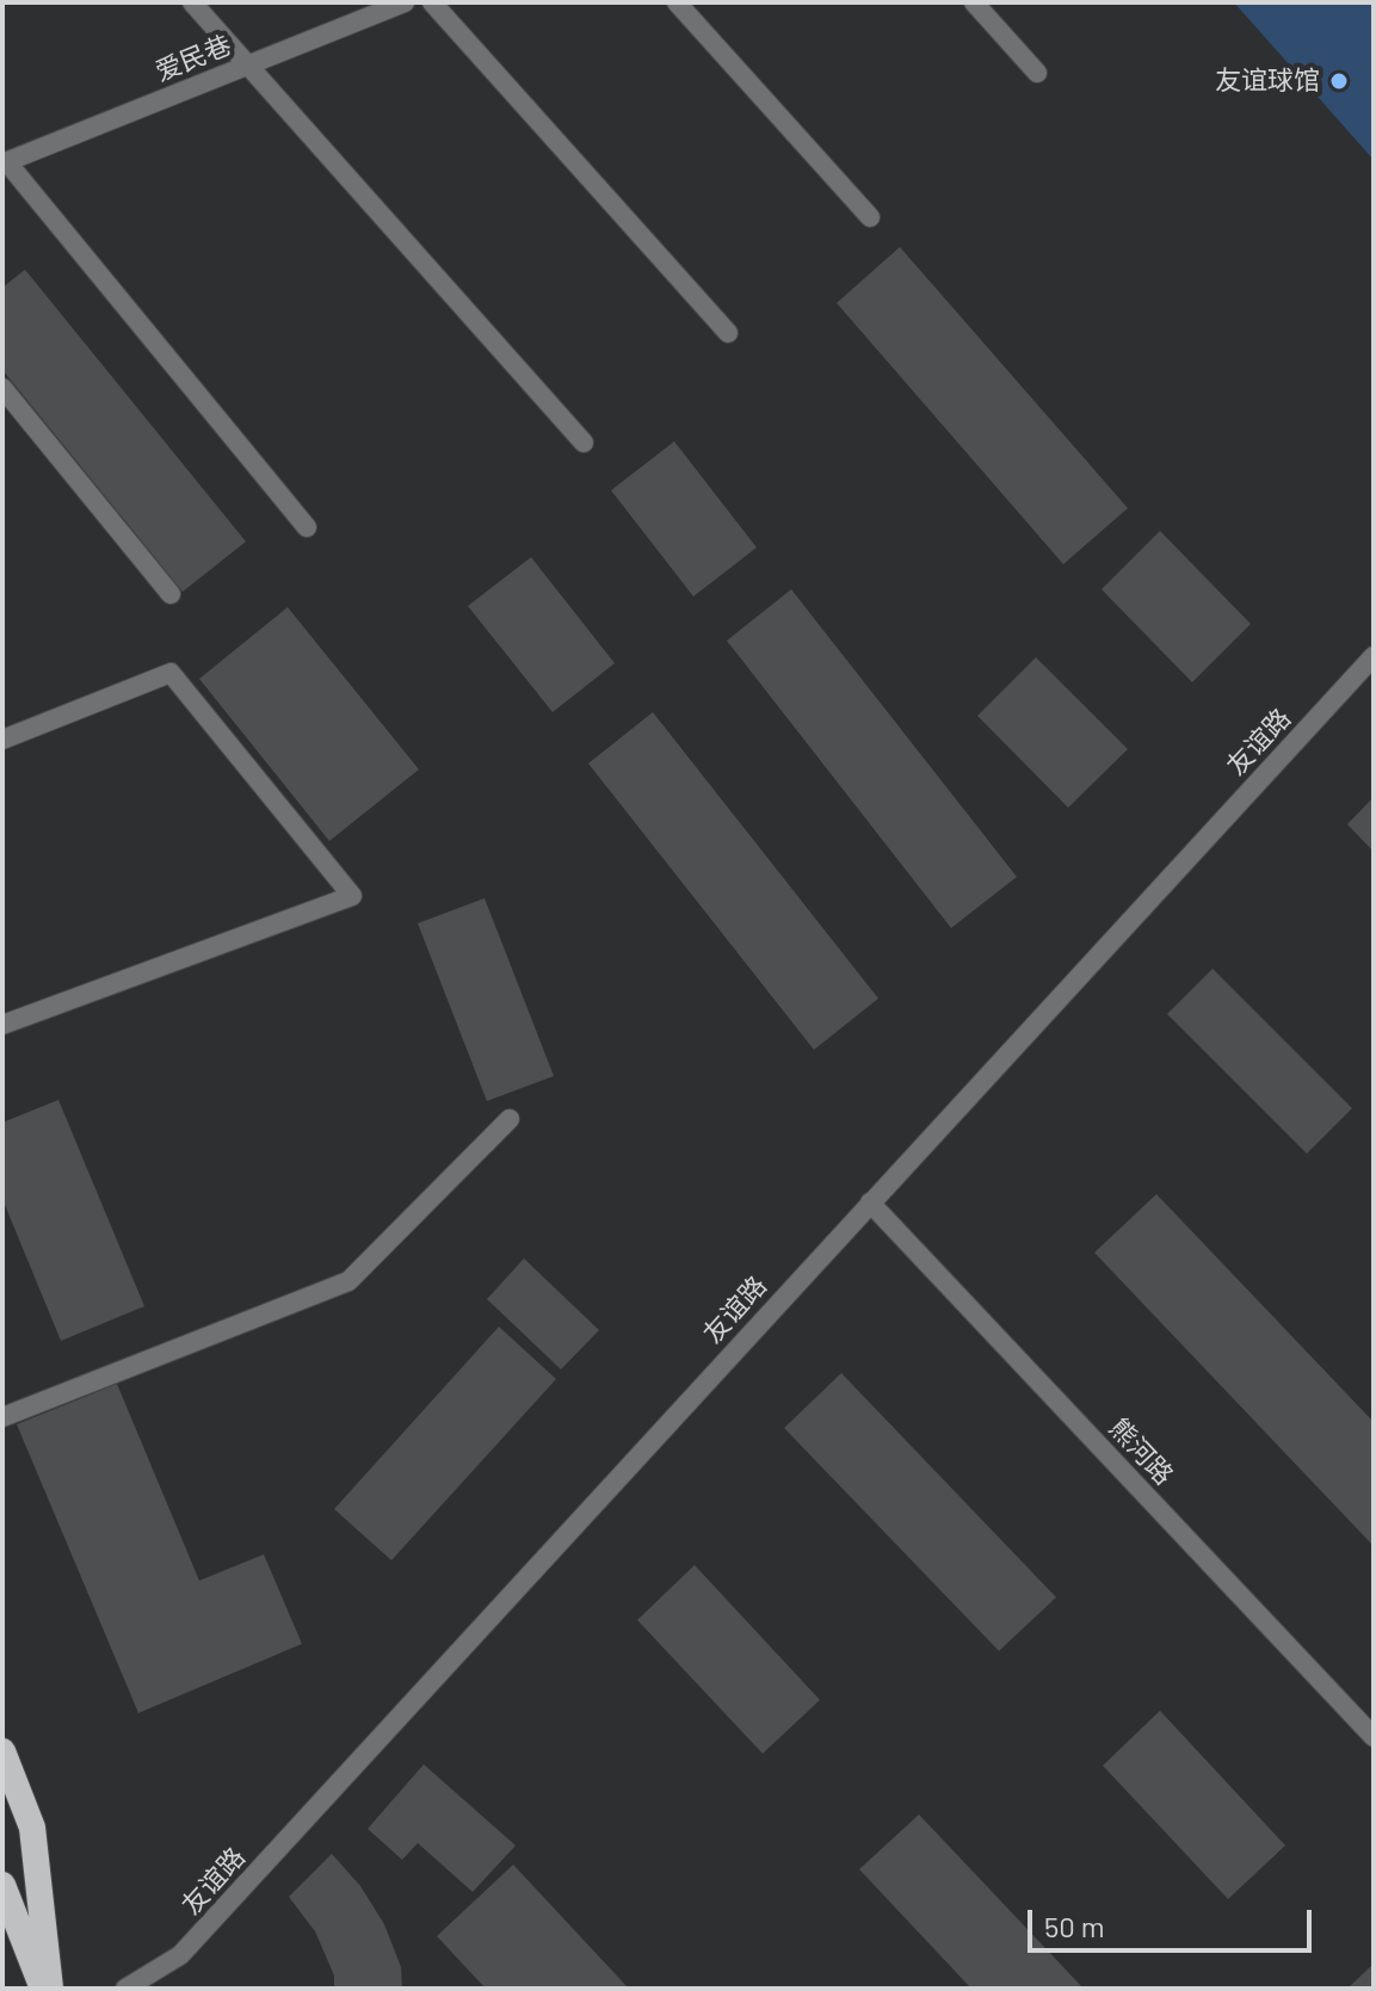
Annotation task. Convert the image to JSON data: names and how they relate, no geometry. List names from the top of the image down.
{
  "streets": {
    "street": ["爱民巷", "友谊路", "熊河路"]
  },
  "crossings": [
    ["友谊路", "熊河路"]
  ],
  "places": ["友谊球馆"],
  "scale_bar": "50 m"
}
